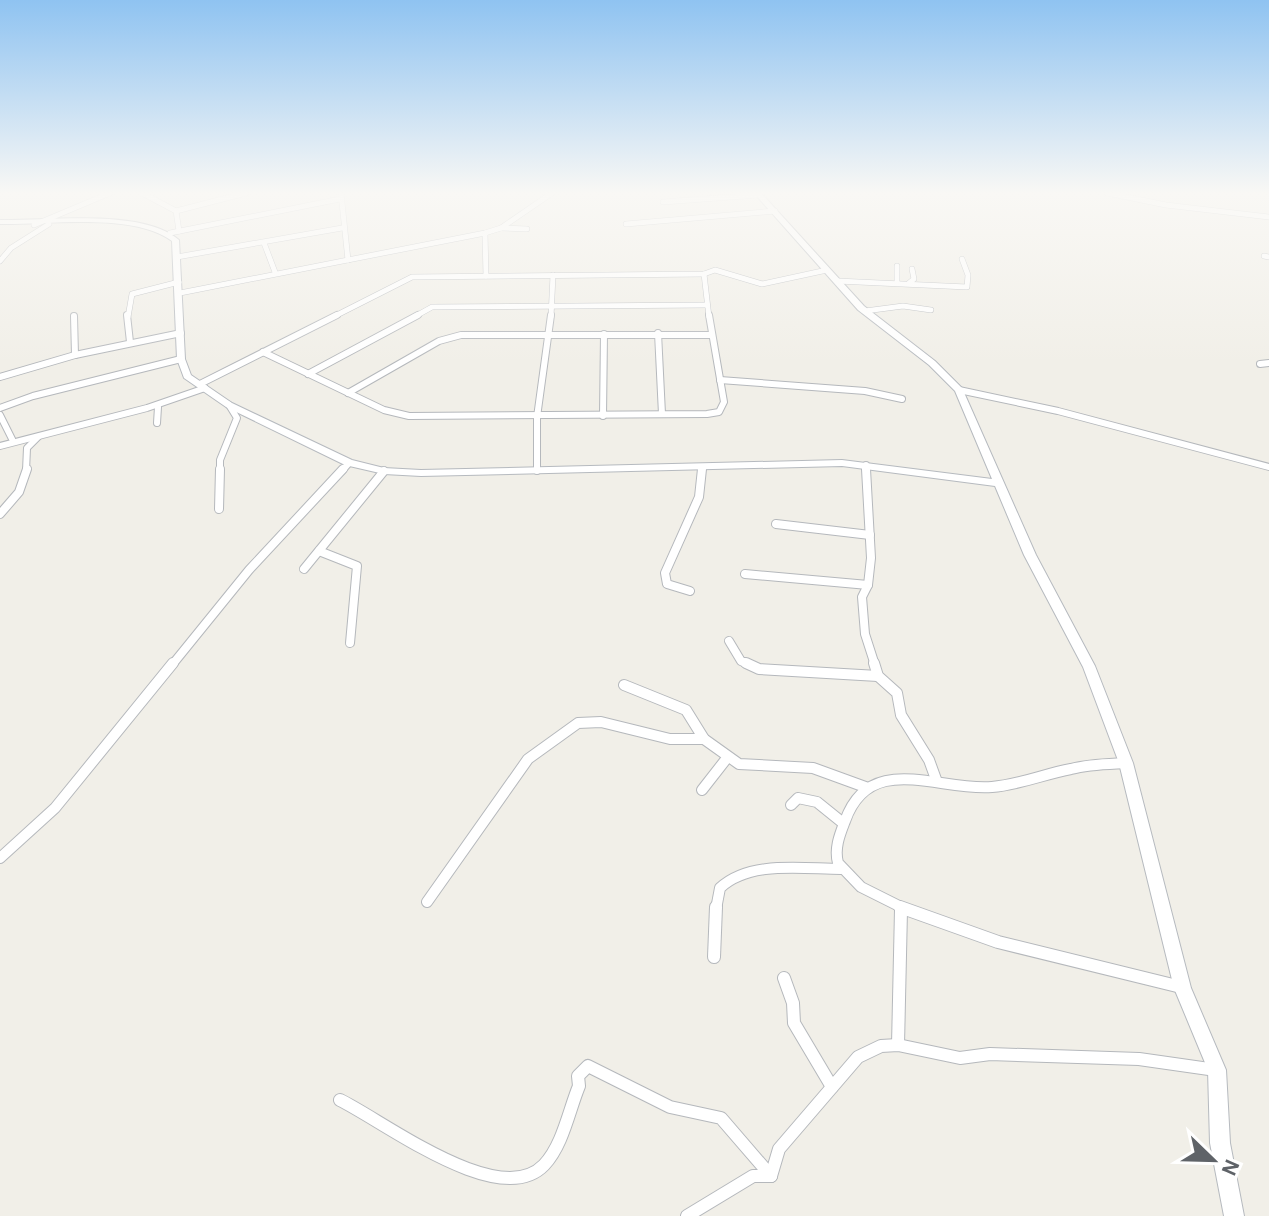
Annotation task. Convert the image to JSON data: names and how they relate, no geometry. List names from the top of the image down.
{
  "north": "bottom right"
}
